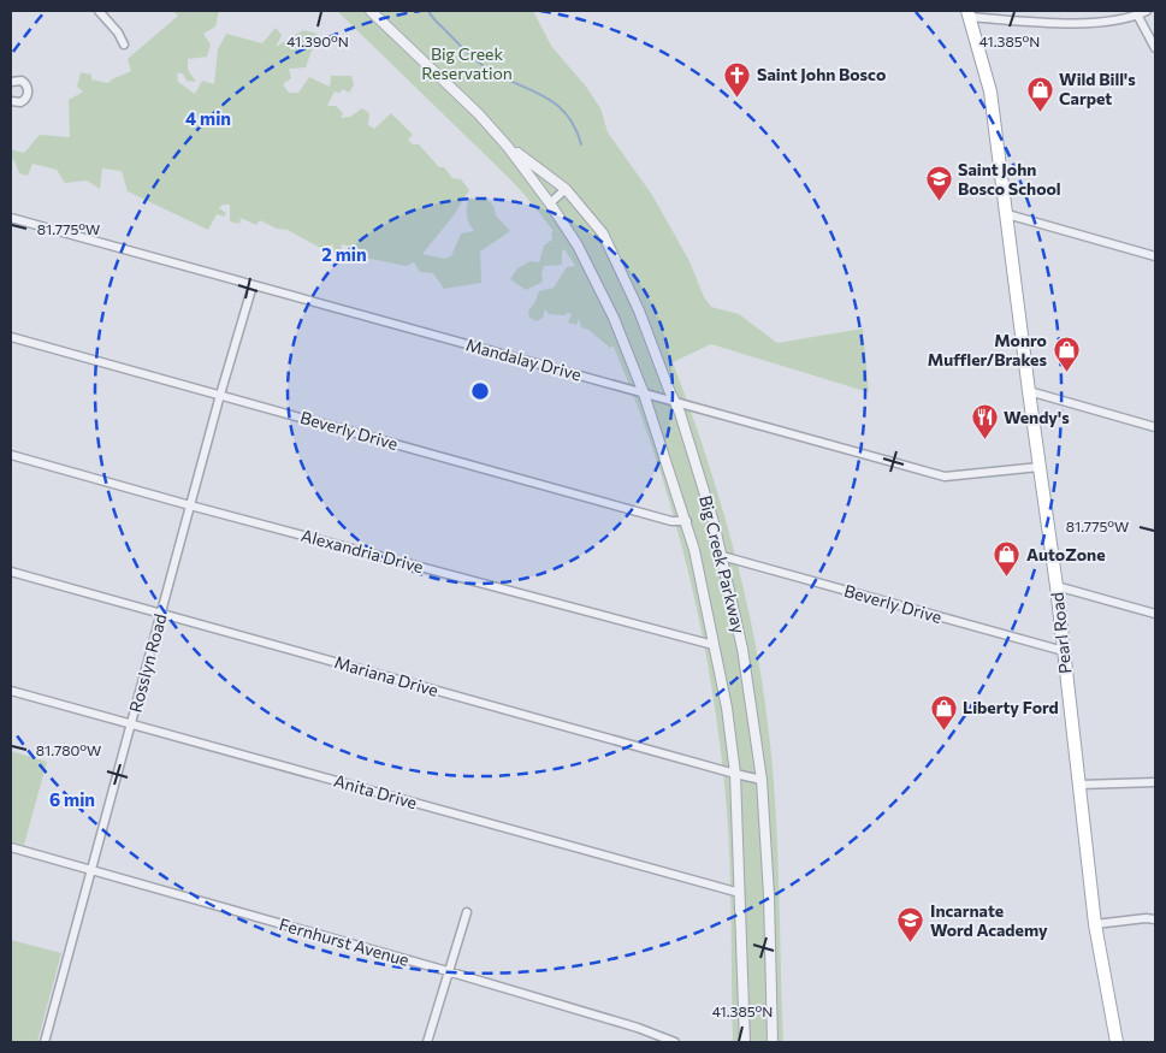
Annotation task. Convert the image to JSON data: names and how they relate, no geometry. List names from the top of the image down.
{
  "streets": {
    "main road": ["Pearl Road"],
    "street": [
      "Mandalay Drive",
      "Beverly Drive",
      "Alexandria Drive",
      "Big Creek Parkway",
      "Rosslyn Road",
      "Mariana Drive",
      "Anita Drive",
      "Fernhurst Avenue"
    ]
  },
  "crossings": [
    ["Mandalay Drive", "Big Creek Parkway"],
    ["Mandalay Drive", "Pearl Road"],
    ["Mandalay Drive", "Rosslyn Road"],
    ["Beverly Drive", "Big Creek Parkway"],
    ["Beverly Drive", "Pearl Road"],
    ["Beverly Drive", "Rosslyn Road"],
    ["Alexandria Drive", "Big Creek Parkway"],
    ["Alexandria Drive", "Rosslyn Road"],
    ["Big Creek Parkway", "Mariana Drive"],
    ["Big Creek Parkway", "Anita Drive"],
    ["Rosslyn Road", "Mariana Drive"],
    ["Rosslyn Road", "Anita Drive"],
    ["Rosslyn Road", "Fernhurst Avenue"]
  ],
  "parks": ["Big Creek Reservation"],
  "places": {
    "church": ["Saint John Bosco"],
    "shop": [
      "Wild Bill's Carpet",
      "Monro Muffler/Brakes",
      "AutoZone",
      "Liberty Ford"
    ],
    "school or university": ["Saint John Bosco School", "Incarnate Word Academy"],
    "restaurant": ["Wendy's"]
  },
  "coordinates": [
    "41.390°N",
    "41.385°N",
    "81.775°W",
    "81.780°W"
  ],
  "rings": ["4 min", "2 min", "6 min"]
}
